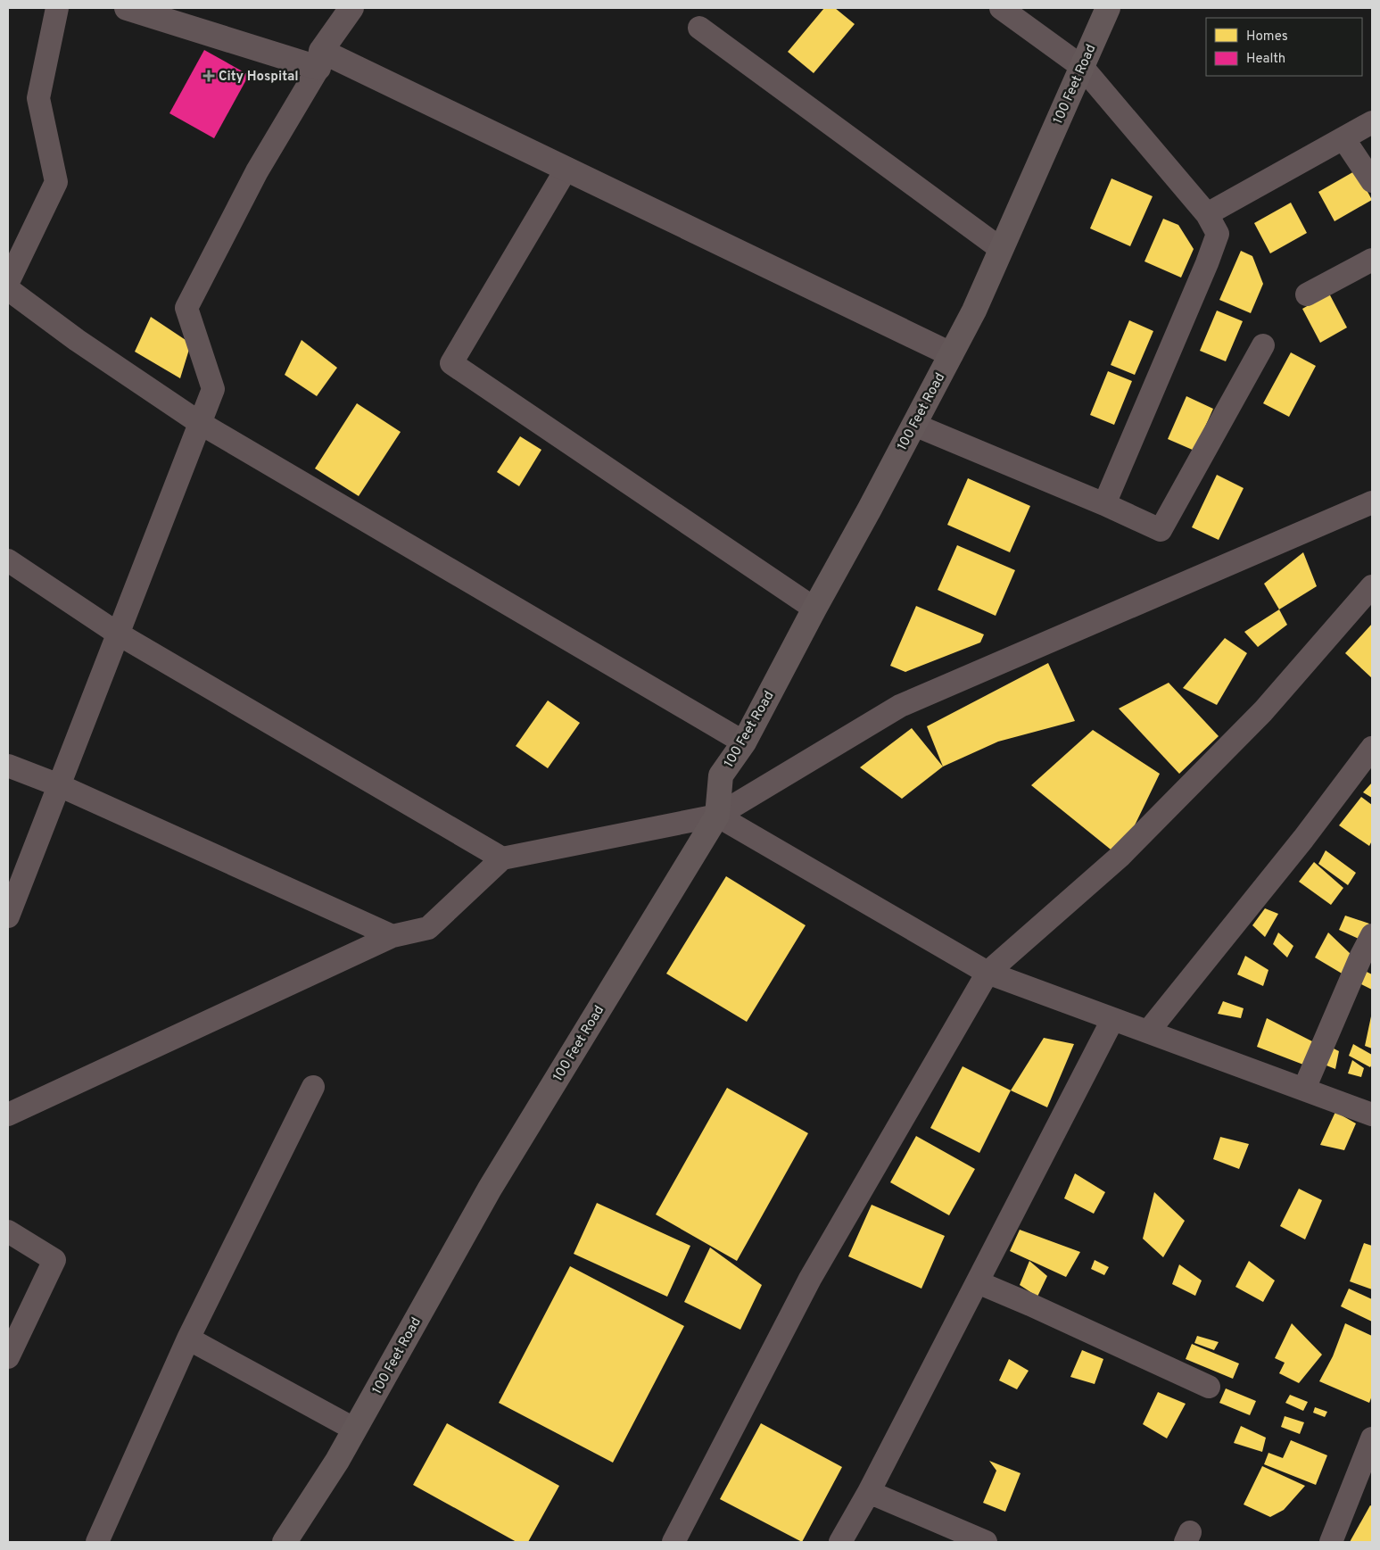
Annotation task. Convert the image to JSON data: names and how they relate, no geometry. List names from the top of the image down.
{
  "streets": {
    "main road": ["100 Feet Road"]
  },
  "places": {
    "health": ["City Hospital"]
  },
  "legend": ["Homes", "Health"]
}
